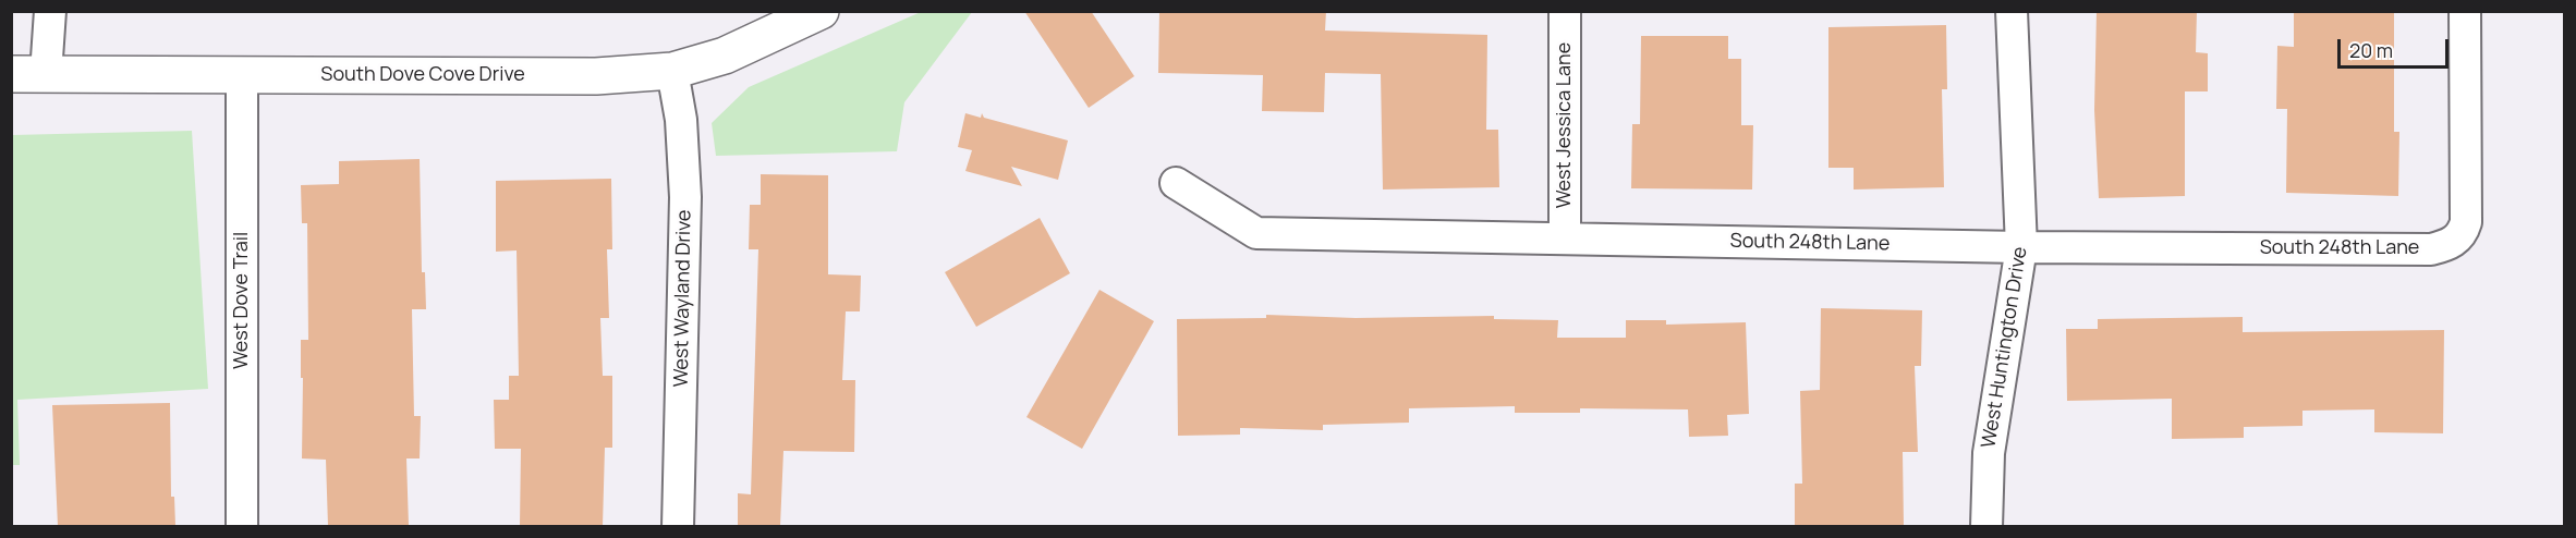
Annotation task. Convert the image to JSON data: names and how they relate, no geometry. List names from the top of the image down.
{
  "streets": {
    "street": [
      "South Dove Cove Drive",
      "West Jessica Lane",
      "South 248th Lane",
      "West Wayland Drive",
      "West Dove Trail",
      "West Huntington Drive"
    ]
  },
  "crossings": [
    ["South Dove Cove Drive", "West Wayland Drive"],
    ["South Dove Cove Drive", "West Dove Trail"],
    ["West Jessica Lane", "South 248th Lane"],
    ["South 248th Lane", "West Huntington Drive"]
  ],
  "scale_bar": "20 m"
}
